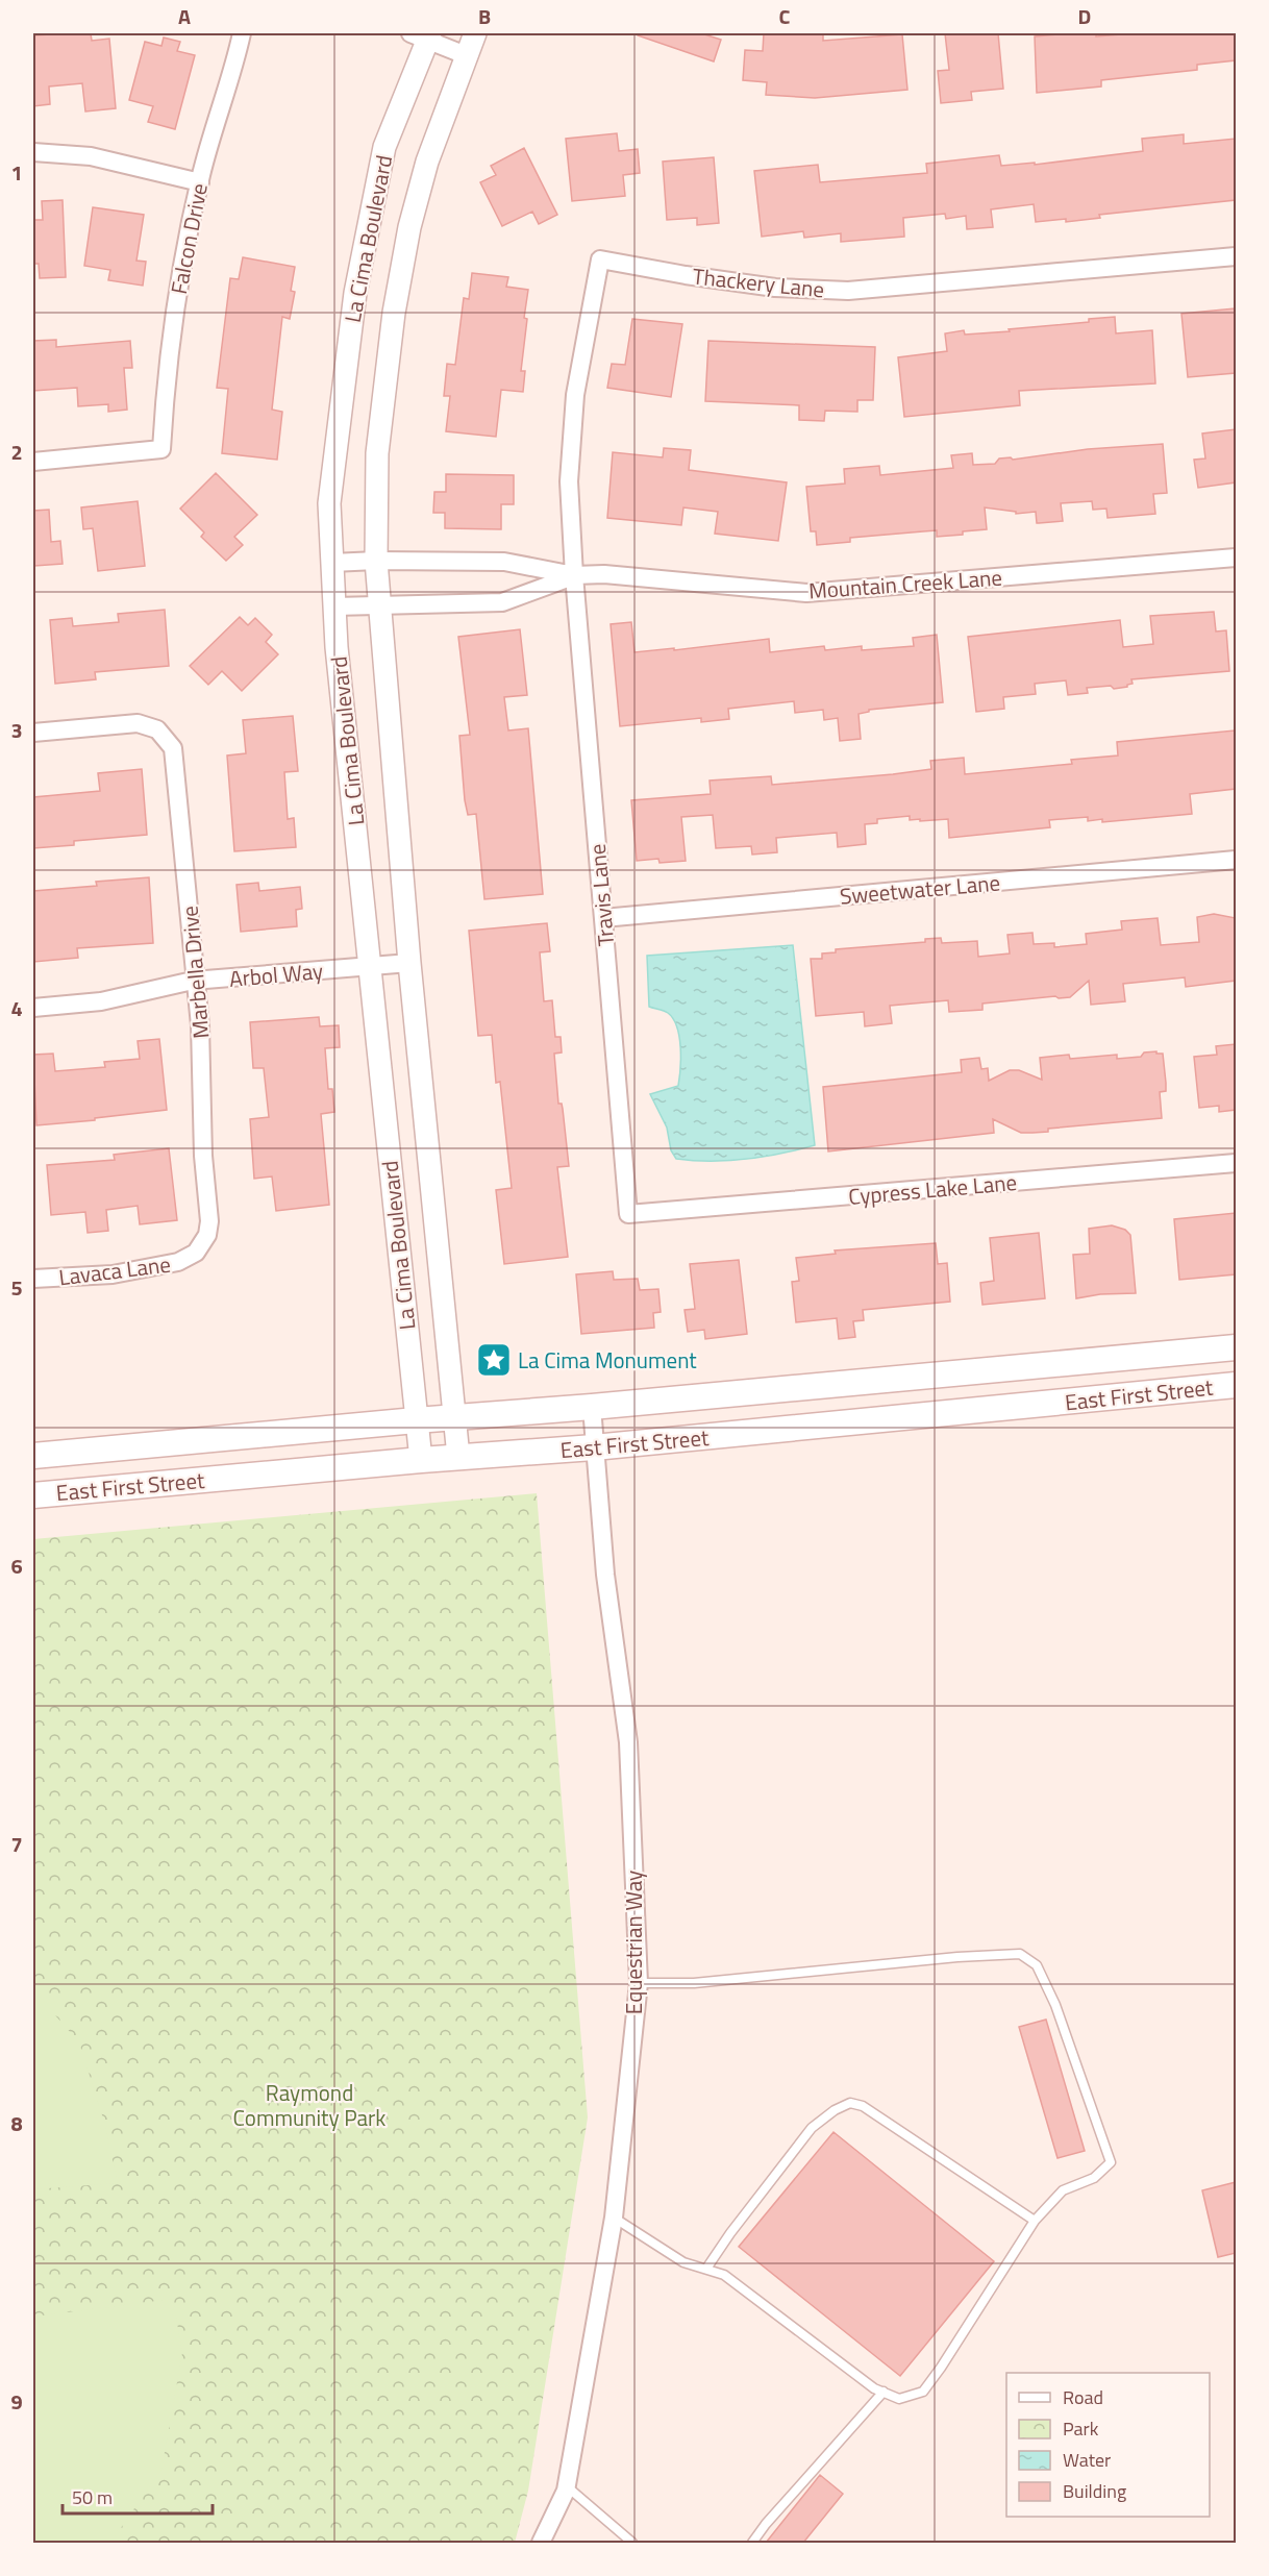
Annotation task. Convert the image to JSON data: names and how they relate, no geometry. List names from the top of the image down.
{
  "streets": {
    "main road": ["East First Street"],
    "street": [
      "Falcon Drive",
      "La Cima Boulevard",
      "Thackery Lane",
      "Mountain Creek Lane",
      "Sweetwater Lane",
      "Travis Lane",
      "Marbella Drive",
      "Arbol Way",
      "Cypress Lake Lane",
      "Lavaca Lane",
      "Equestrian Way"
    ]
  },
  "crossings": [
    ["La Cima Boulevard", "Mountain Creek Lane"],
    ["La Cima Boulevard", "Arbol Way"],
    ["La Cima Boulevard", "East First Street"],
    ["Thackery Lane", "Mountain Creek Lane"],
    ["Thackery Lane", "Travis Lane"],
    ["Mountain Creek Lane", "Travis Lane"],
    ["Sweetwater Lane", "Travis Lane"],
    ["Travis Lane", "Cypress Lake Lane"],
    ["Marbella Drive", "Arbol Way"],
    ["Marbella Drive", "Lavaca Lane"],
    ["East First Street", "Equestrian Way"]
  ],
  "parks": ["Raymond Community Park"],
  "places": {
    "place": ["La Cima Monument"]
  },
  "legend": [
    "Road",
    "Park",
    "Water",
    "Building"
  ],
  "scale_bar": "50 m",
  "grid": {
    "columns": [
      "A",
      "B",
      "C",
      "D"
    ],
    "rows": [
      "1",
      "2",
      "3",
      "4",
      "5",
      "6",
      "7",
      "8",
      "9"
    ]
  }
}
